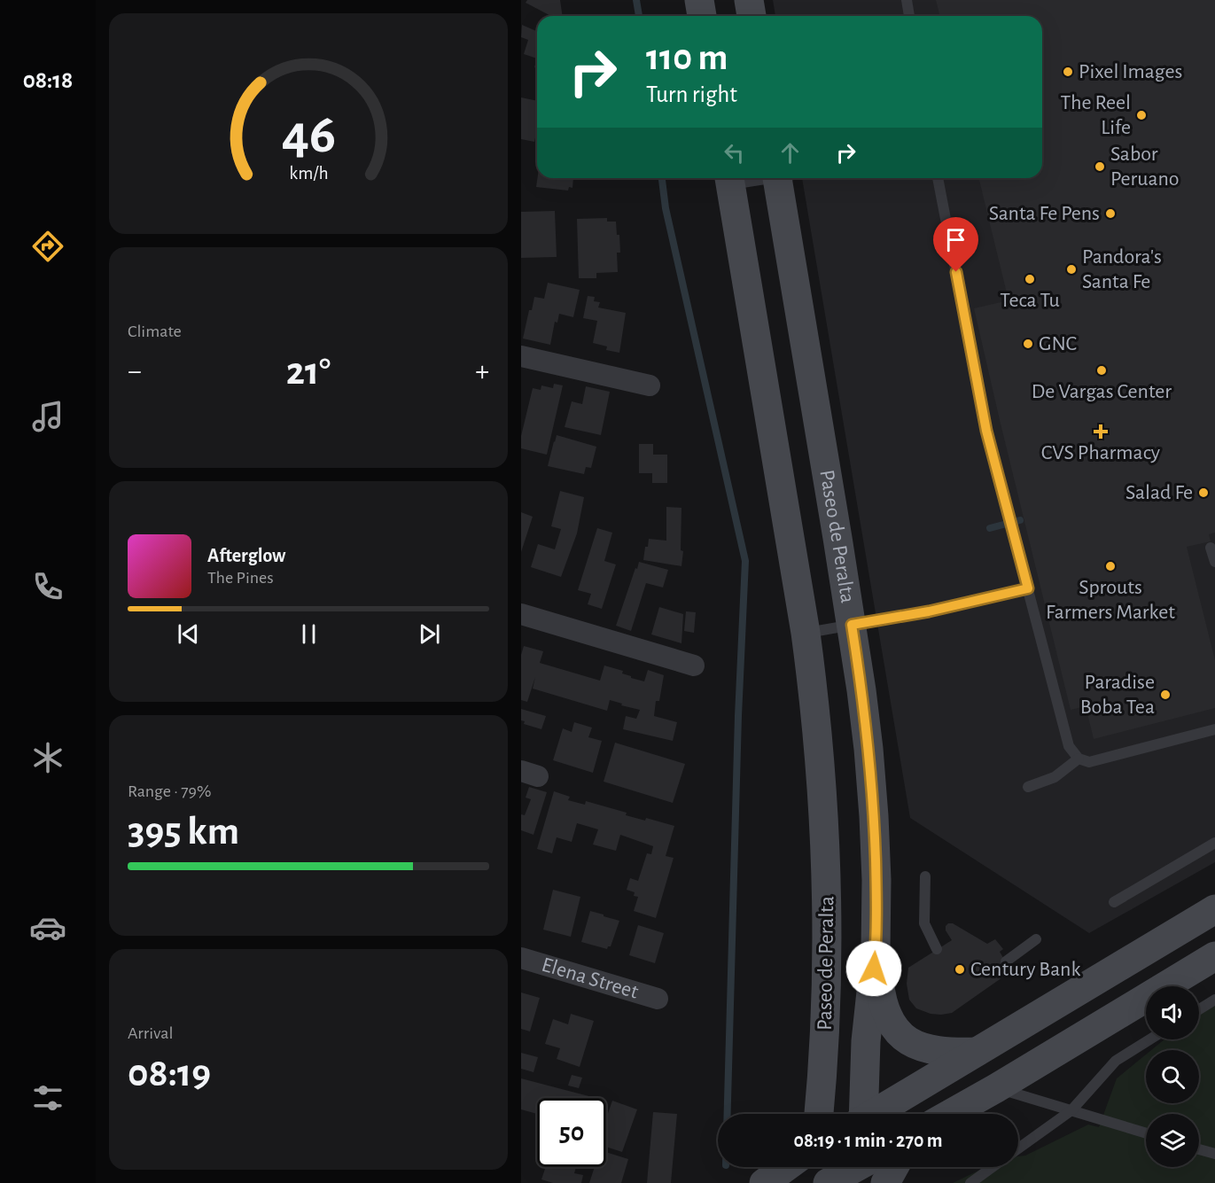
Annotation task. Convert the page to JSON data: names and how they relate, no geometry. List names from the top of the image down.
{
  "streets": {
    "main road": ["Paseo de Peralta"],
    "street": ["Elena Street"]
  },
  "places": {
    "other": [
      "Pixel Images",
      "The Reel Life",
      "Sabor Peruano",
      "Santa Fe Pens",
      "Pandora's Santa Fe",
      "Teca Tu",
      "GNC",
      "De Vargas Center",
      "Salad Fe",
      "Sprouts Farmers Market",
      "Paradise Boba Tea",
      "Century Bank"
    ],
    "health": ["CVS Pharmacy"]
  },
  "page": {
    "tabs": "08:18",
    "turn": ["110 m", "Turn right"],
    "tile": [
      "Climate",
      ["Range · 79%", "395 km"],
      ["Arrival", "08:19"]
    ],
    "heat": ["−", "21°", "+"],
    "song": ["Afterglow", "The Pines"],
    "limit": "50",
    "trip": "08:19 · 1 min · 270 m",
    "gauge": ["46", "km/h"]
  }
}
